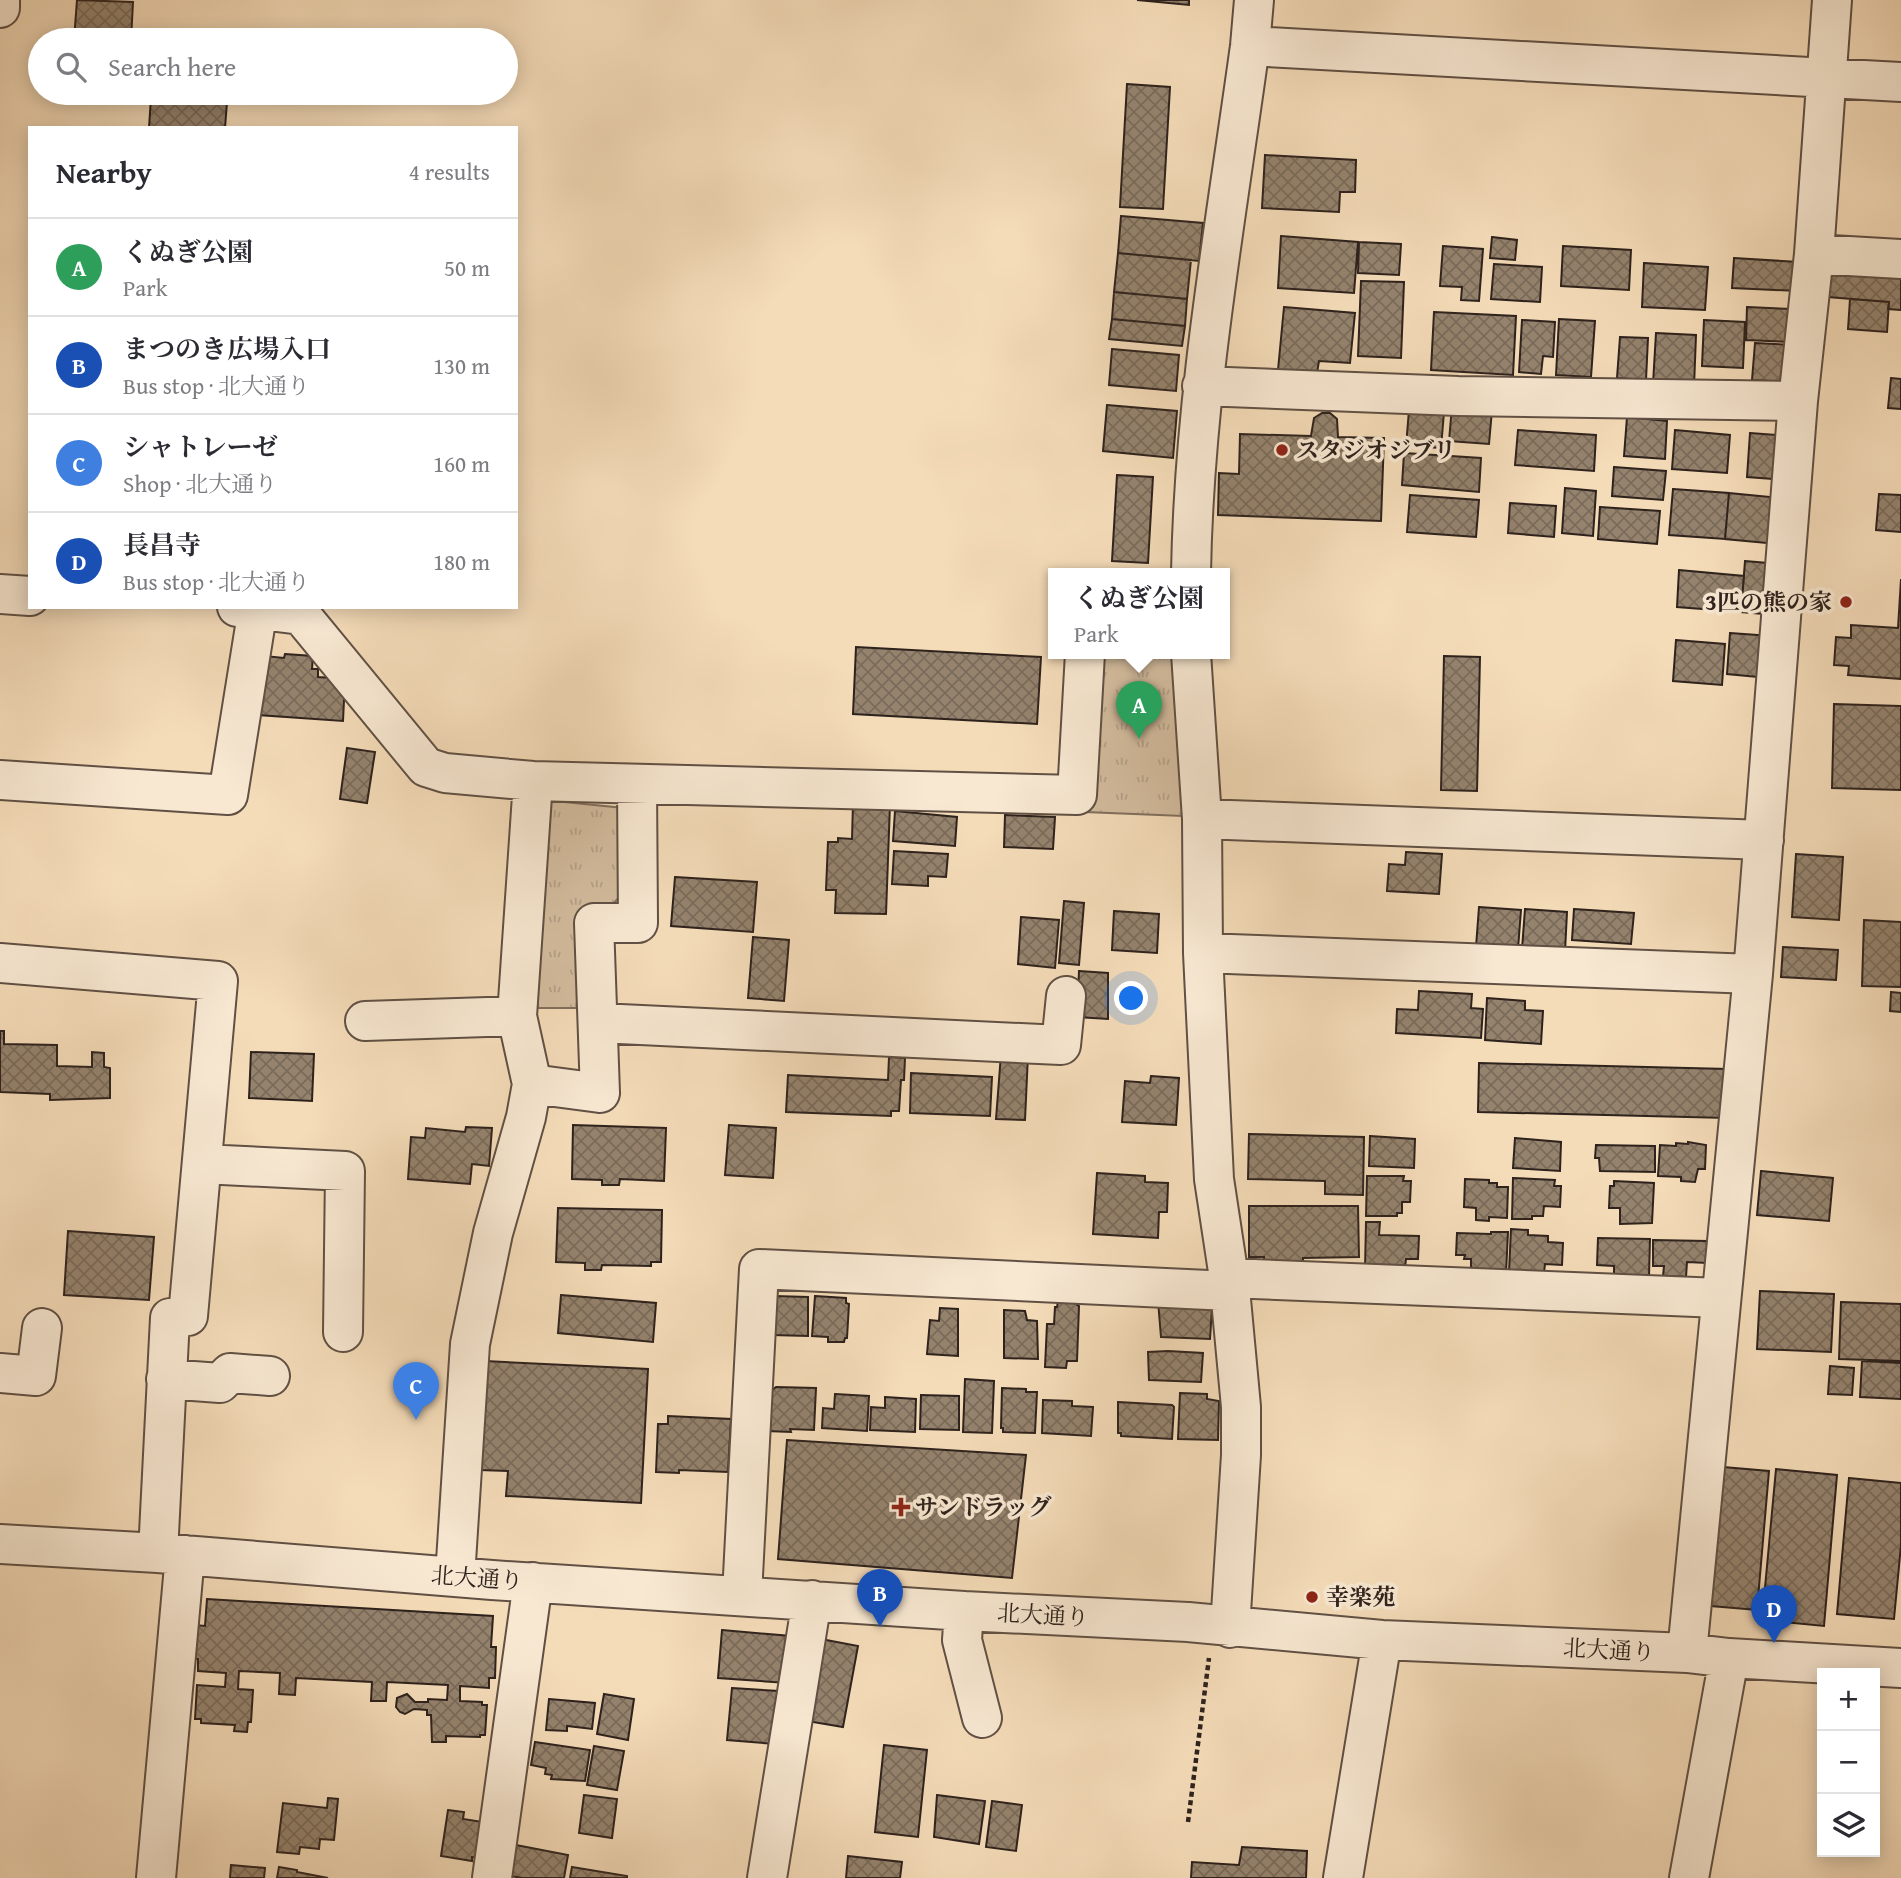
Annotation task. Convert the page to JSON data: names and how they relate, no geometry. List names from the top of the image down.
{
  "streets": {
    "street": ["北大通り"]
  },
  "places": {
    "other": ["スタジオジブリ", "3匹の熊の家", "幸楽苑"],
    "health": ["サンドラッグ"]
  },
  "page": {
    "search": "Search here",
    "heading": ["Nearby", "4 results"],
    "list": [
      {
        "mark": "A",
        "name": "くぬぎ公園",
        "note": "Park",
        "value": "50 m"
      },
      {
        "mark": "B",
        "name": "まつのき広場入口",
        "note": "Bus stop · 北大通り",
        "value": "130 m"
      },
      {
        "mark": "C",
        "name": "シャトレーゼ",
        "note": "Shop · 北大通り",
        "value": "160 m"
      },
      {
        "mark": "D",
        "name": "長昌寺",
        "note": "Bus stop · 北大通り",
        "value": "180 m"
      }
    ],
    "popup": ["くぬぎ公園", "Park"],
    "pins": [
      "A",
      "C",
      "B",
      "D"
    ],
    "map_buttons": ["+", "−"]
  }
}
